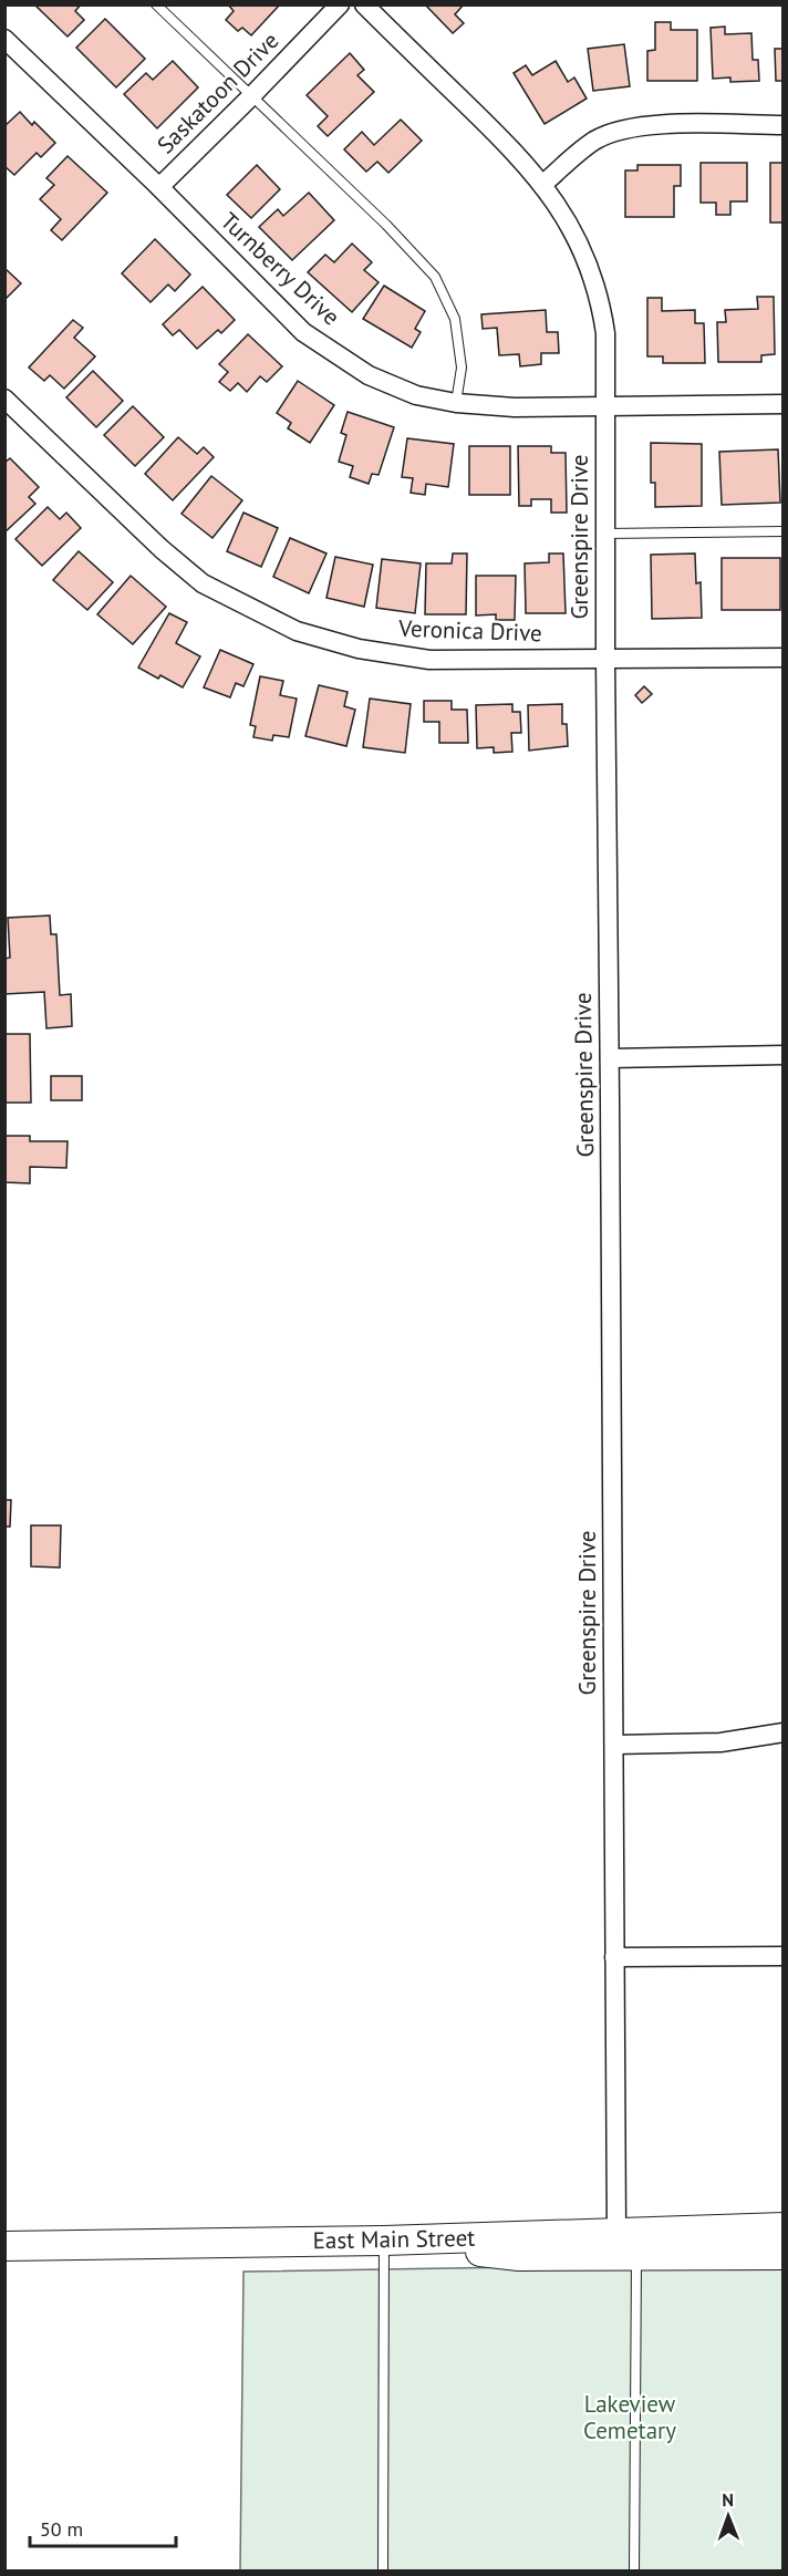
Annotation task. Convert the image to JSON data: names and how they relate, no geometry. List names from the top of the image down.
{
  "streets": {
    "main road": ["East Main Street"],
    "street": [
      "Saskatoon Drive",
      "Turnberry Drive",
      "Greenspire Drive",
      "Veronica Drive"
    ]
  },
  "crossings": [
    ["Saskatoon Drive", "Turnberry Drive"],
    ["Turnberry Drive", "Greenspire Drive"],
    ["Greenspire Drive", "Veronica Drive"],
    ["Greenspire Drive", "East Main Street"]
  ],
  "parks": ["Lakeview Cemetary"],
  "scale_bar": "50 m",
  "north": "top"
}
